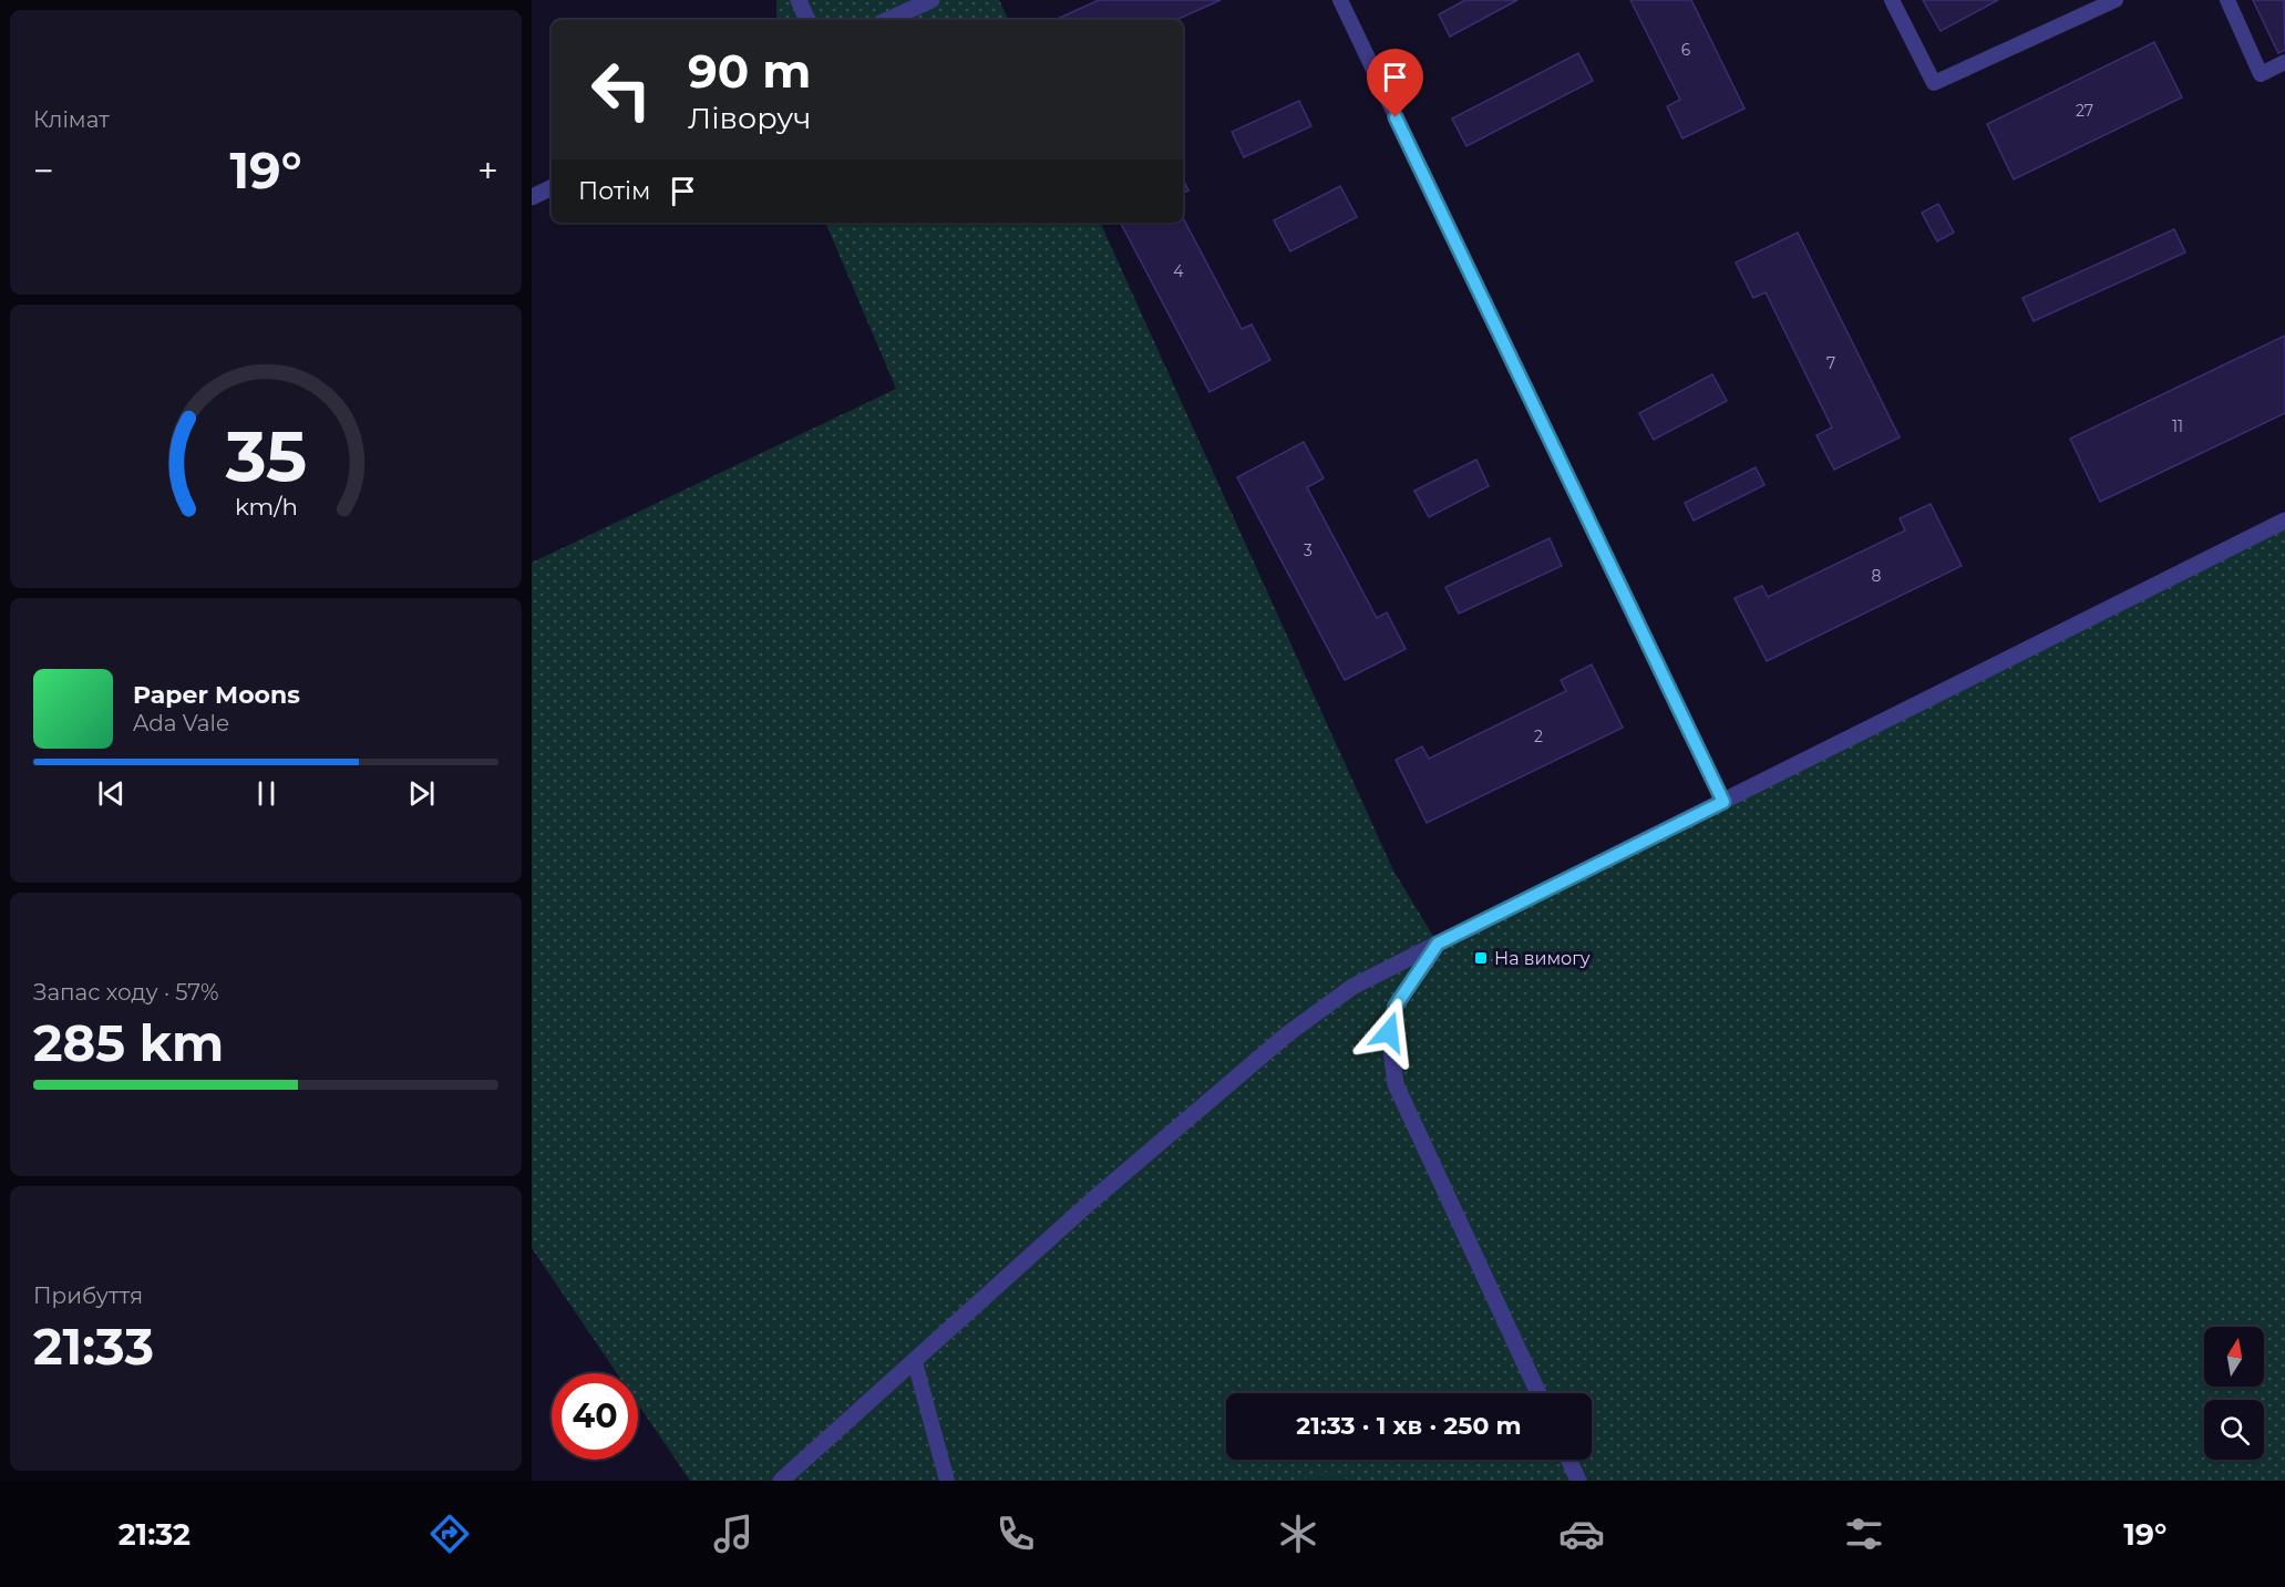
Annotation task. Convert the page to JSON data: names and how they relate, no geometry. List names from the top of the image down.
{
  "places": {
    "transit": ["На вимогу"]
  },
  "house_numbers": [
    "6",
    "27",
    "4",
    "7",
    "11",
    "3",
    "8",
    "2"
  ],
  "north": "top",
  "page": {
    "tile": [
      "Клімат",
      ["Запас ходу · 57%", "285 km"],
      ["Прибуття", "21:33"]
    ],
    "turn": ["90 m", "Ліворуч"],
    "heat": ["−", "19°", "+"],
    "then": "Потім",
    "song": ["Paper Moons", "Ada Vale"],
    "limit": "40",
    "trip": "21:33 · 1 хв · 250 m",
    "tabs": ["21:32", "19°"],
    "gauge": ["35", "km/h"]
  }
}
